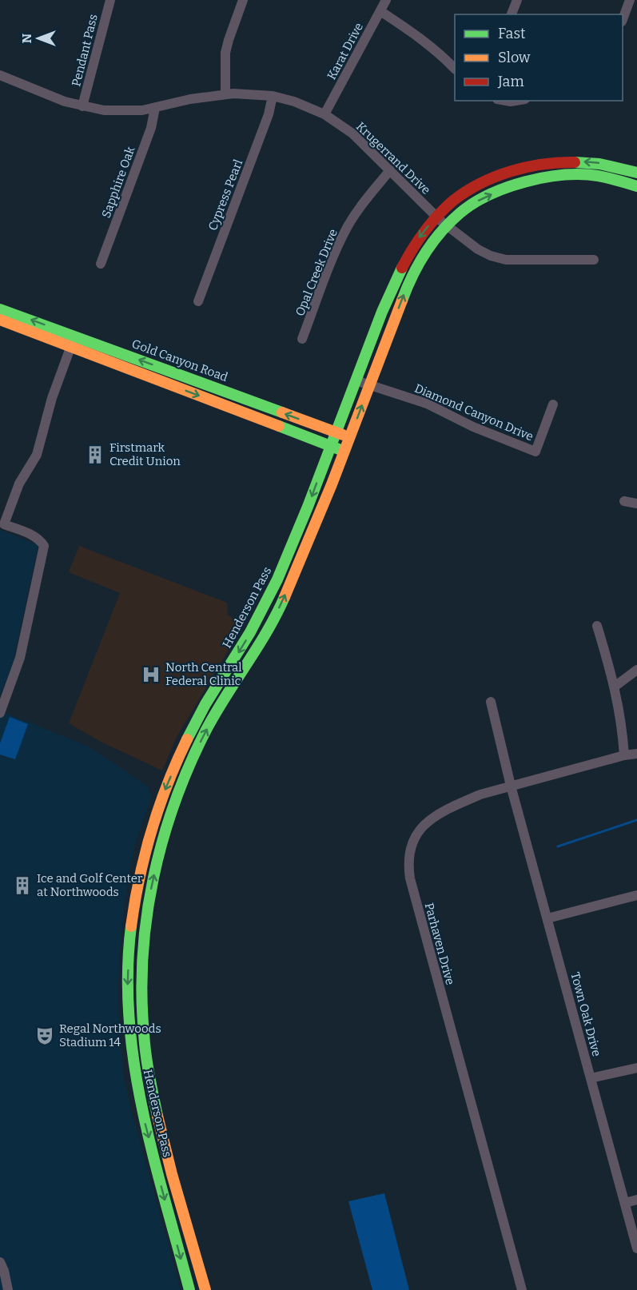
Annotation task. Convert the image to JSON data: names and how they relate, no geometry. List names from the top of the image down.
{
  "streets": {
    "street": [
      "Pendant Pass",
      "Karat Drive",
      "Krugerrand Drive",
      "Sapphire Oak",
      "Cypress Pearl",
      "Opal Creek Drive",
      "Gold Canyon Road",
      "Diamond Canyon Drive",
      "Henderson Pass",
      "Parhaven Drive",
      "Town Oak Drive"
    ]
  },
  "crossings": [
    ["Pendant Pass", "Krugerrand Drive"],
    ["Karat Drive", "Krugerrand Drive"],
    ["Krugerrand Drive", "Sapphire Oak"],
    ["Krugerrand Drive", "Cypress Pearl"],
    ["Krugerrand Drive", "Opal Creek Drive"],
    ["Krugerrand Drive", "Henderson Pass"],
    ["Gold Canyon Road", "Henderson Pass"],
    ["Diamond Canyon Drive", "Henderson Pass"],
    ["Parhaven Drive", "Town Oak Drive"]
  ],
  "places": {
    "building": ["Firstmark Credit Union", "Ice and Golf Center at Northwoods"],
    "hospital": ["North Central Federal Clinic"],
    "theatre": ["Regal Northwoods Stadium 14"]
  },
  "legend": ["Fast", "Slow", "Jam"],
  "north": "left"
}
